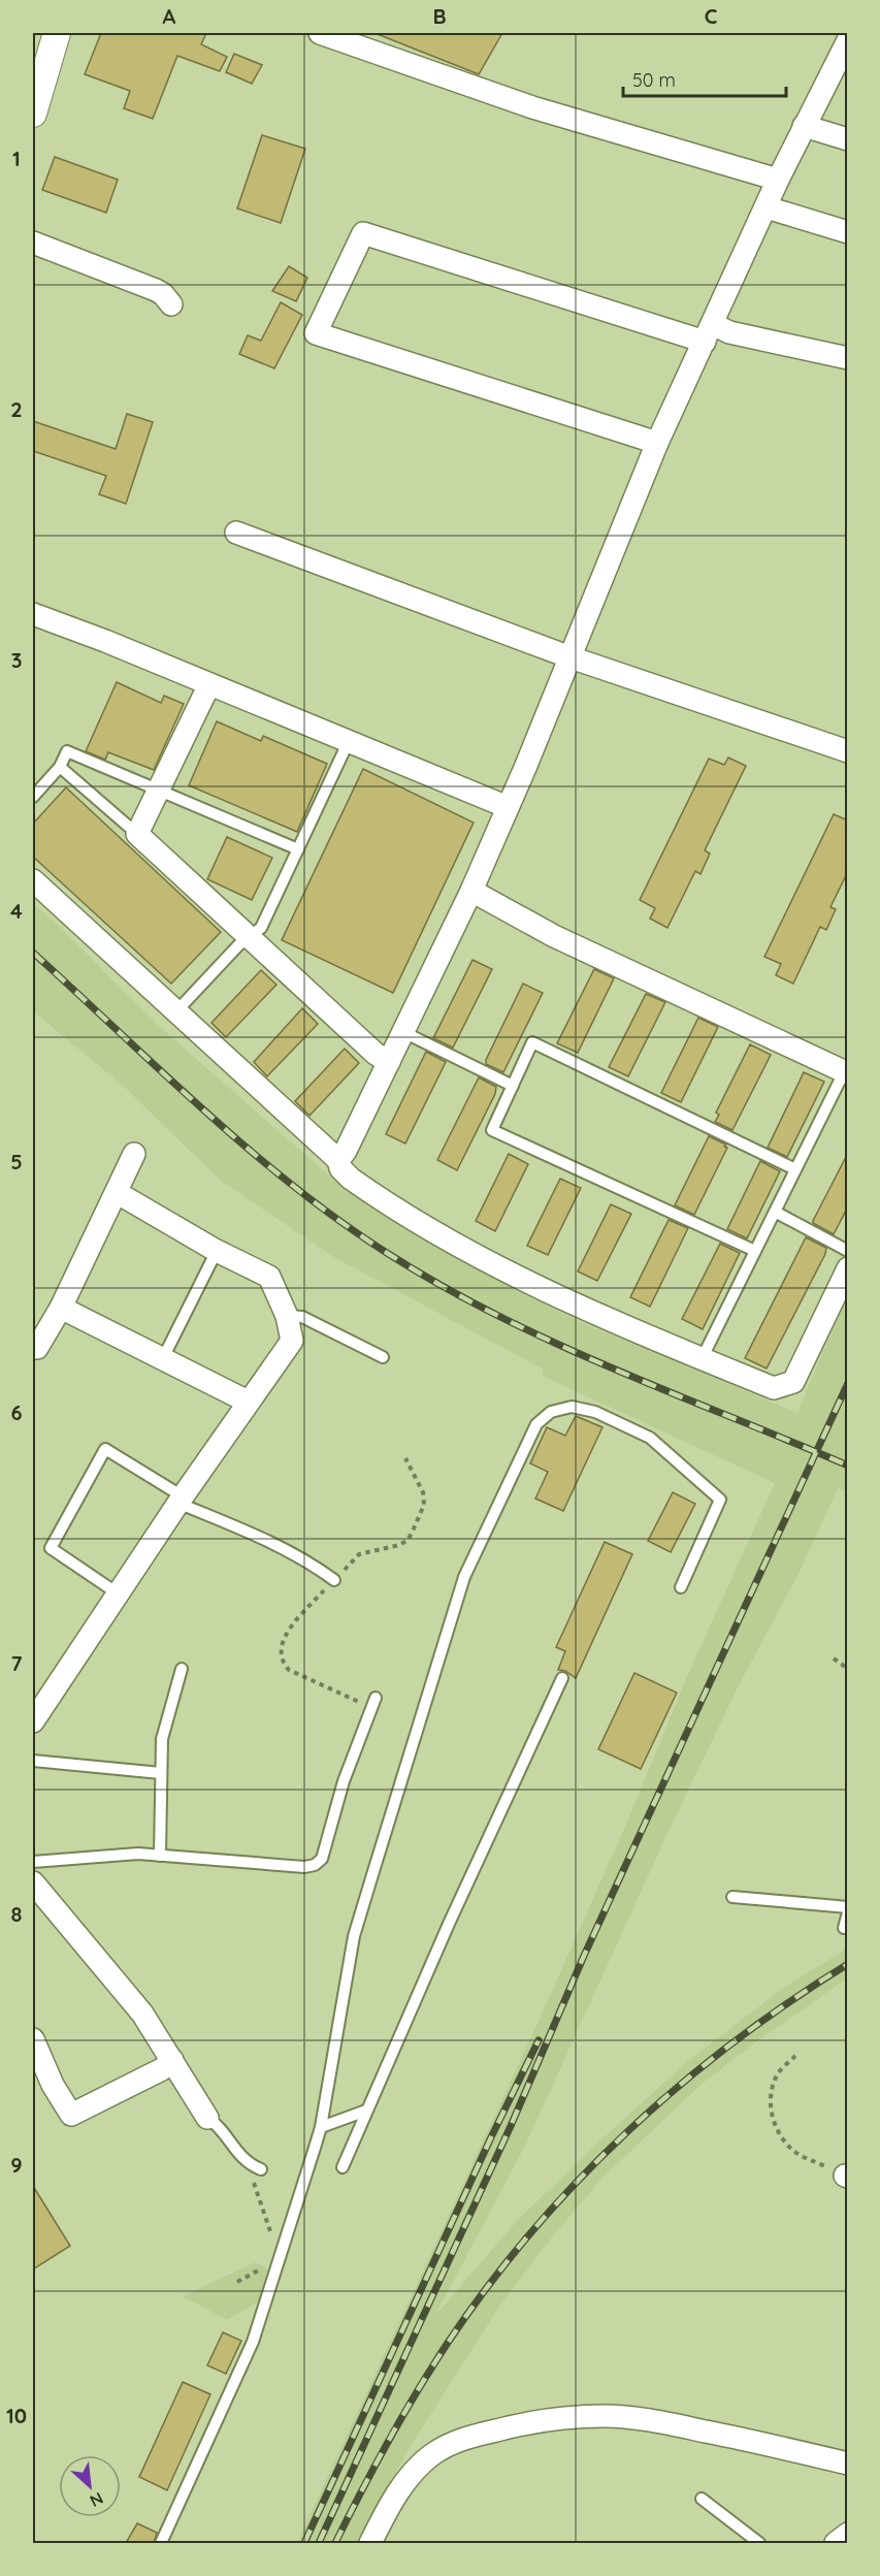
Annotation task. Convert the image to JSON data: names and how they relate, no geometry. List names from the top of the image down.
{
  "scale_bar": "50 m",
  "north": "bottom right",
  "grid": {
    "columns": ["A", "B", "C"],
    "rows": [
      "1",
      "2",
      "3",
      "4",
      "5",
      "6",
      "7",
      "8",
      "9",
      "10"
    ]
  }
}
